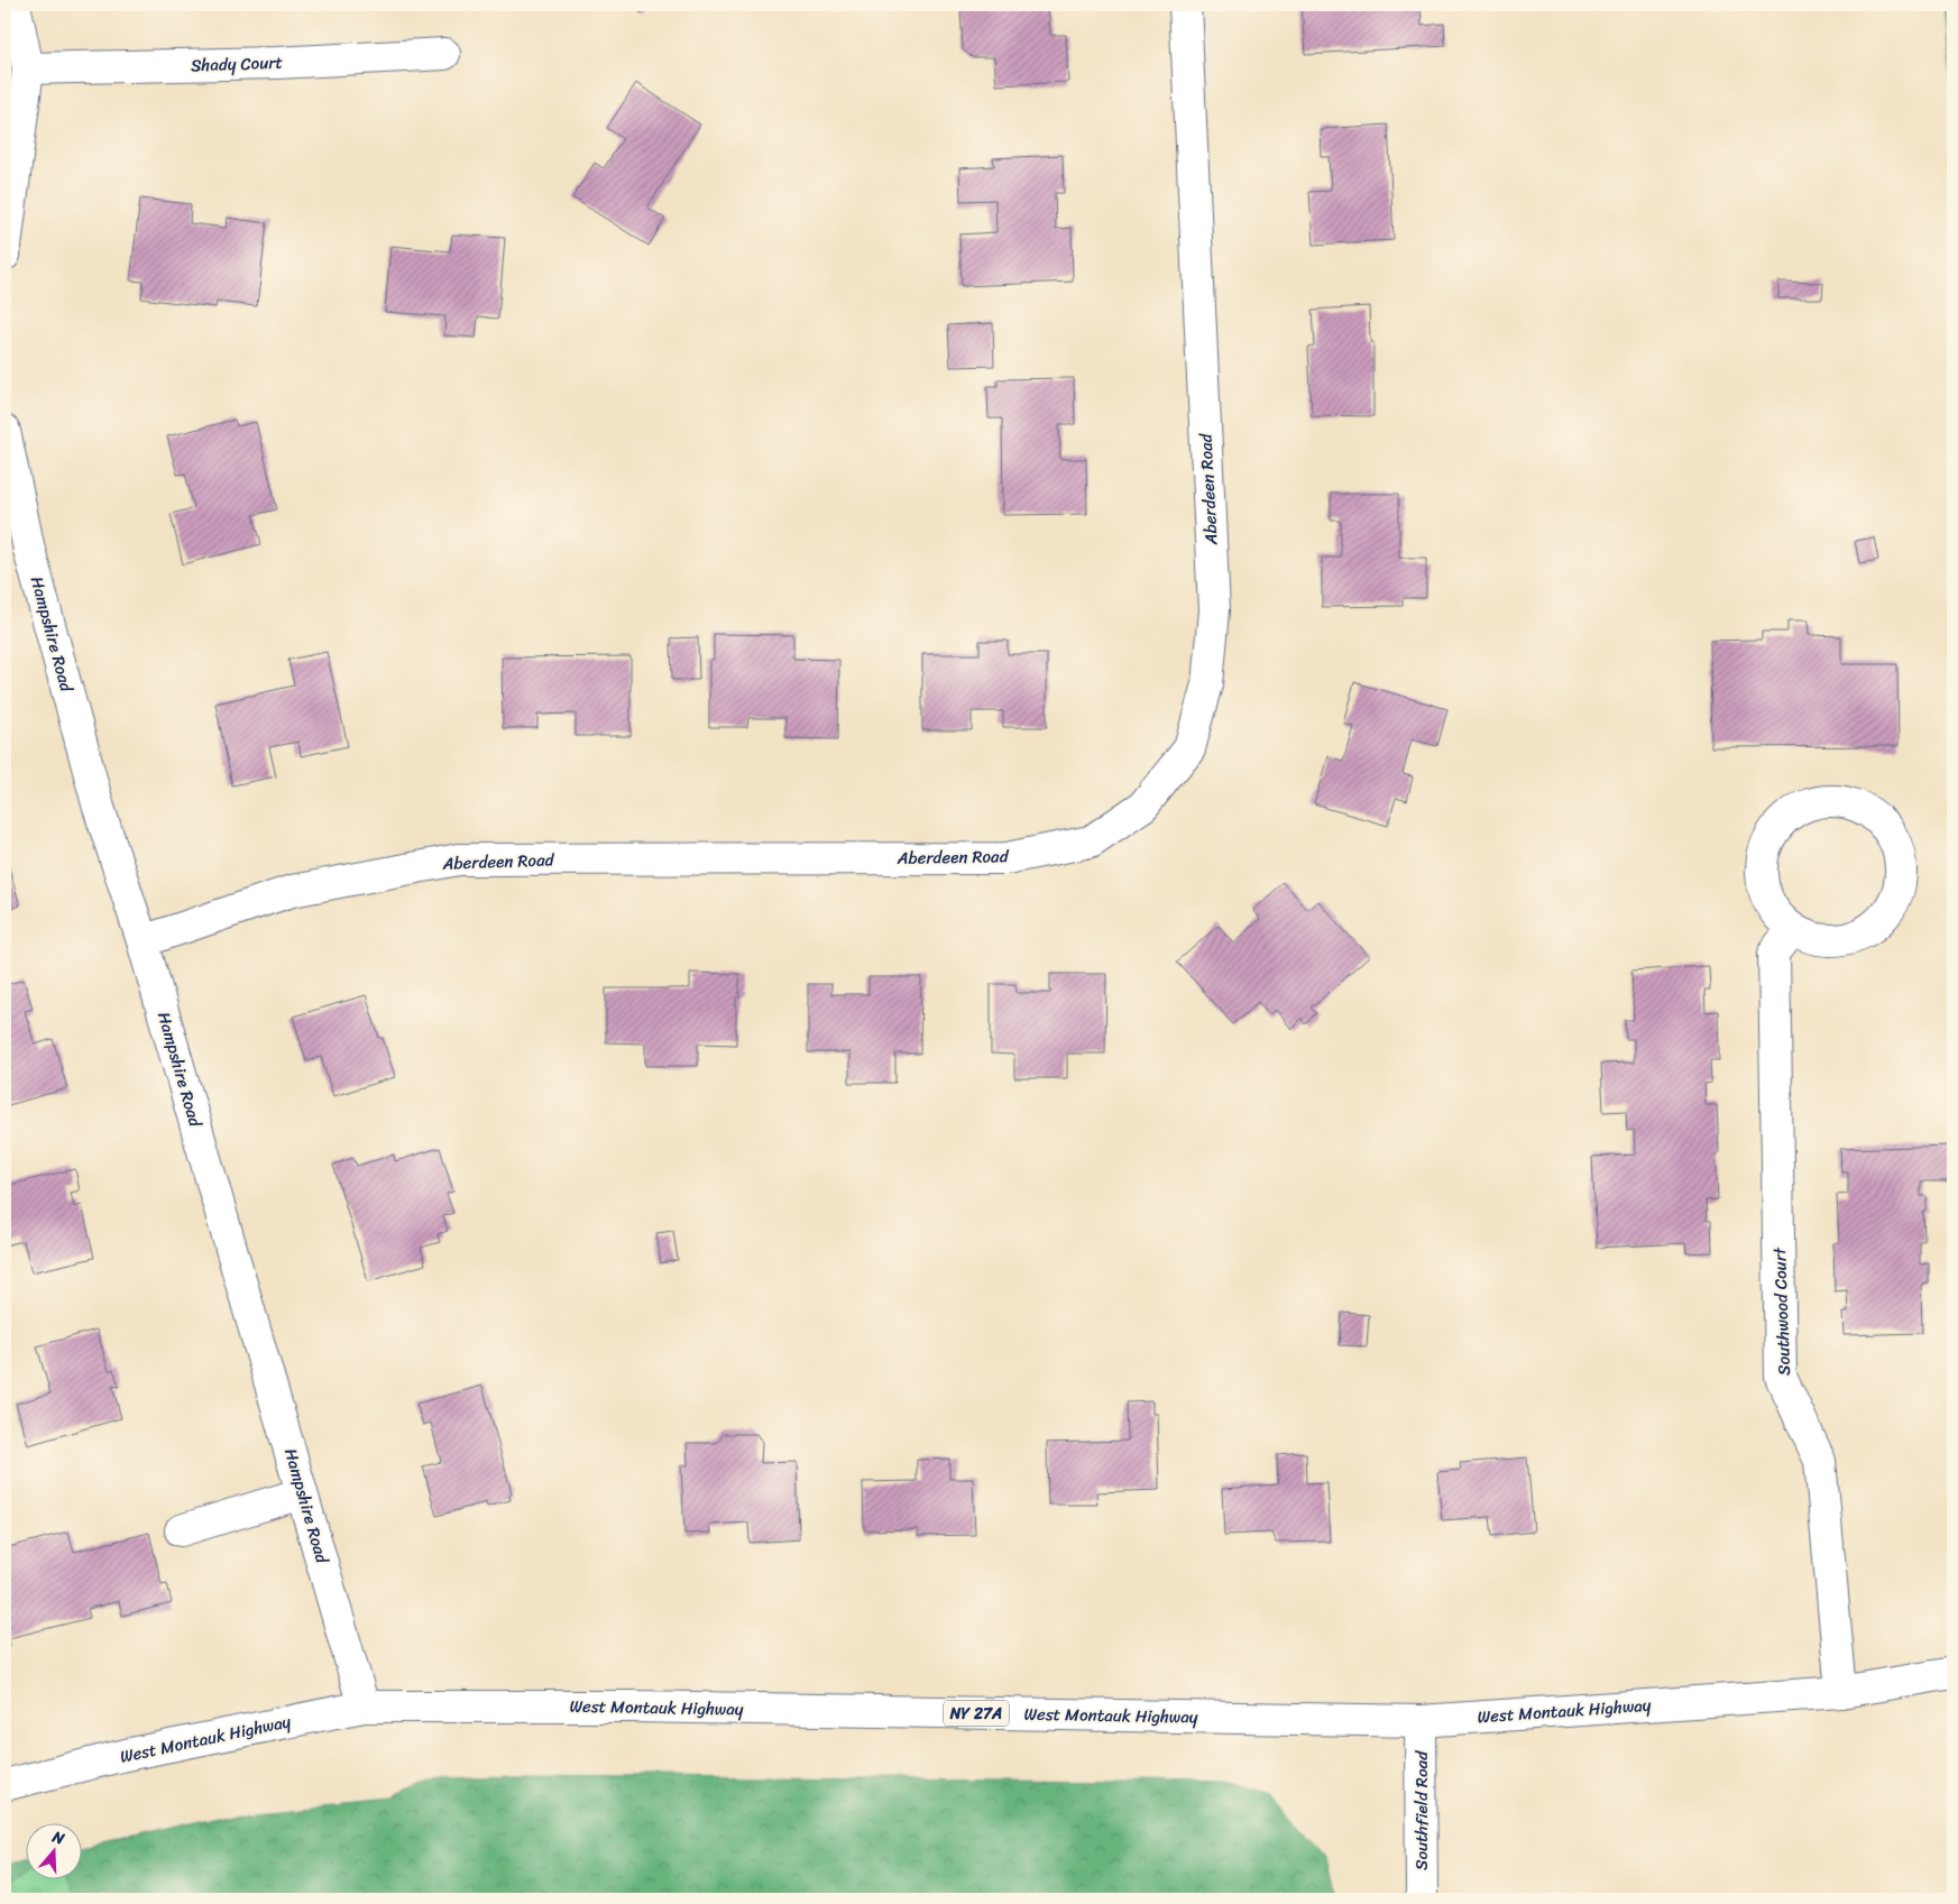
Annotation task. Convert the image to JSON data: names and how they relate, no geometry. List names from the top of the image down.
{
  "streets": {
    "street": [
      "Shady Court",
      "Aberdeen Road",
      "Hampshire Road",
      "Southwood Court",
      "West Montauk Highway",
      "NY 27A",
      "Southfield Road"
    ]
  },
  "crossings": [
    ["Aberdeen Road", "Hampshire Road"],
    ["Hampshire Road", "West Montauk Highway"],
    ["Southwood Court", "West Montauk Highway"],
    ["West Montauk Highway", "Southfield Road"]
  ],
  "north": "top"
}
